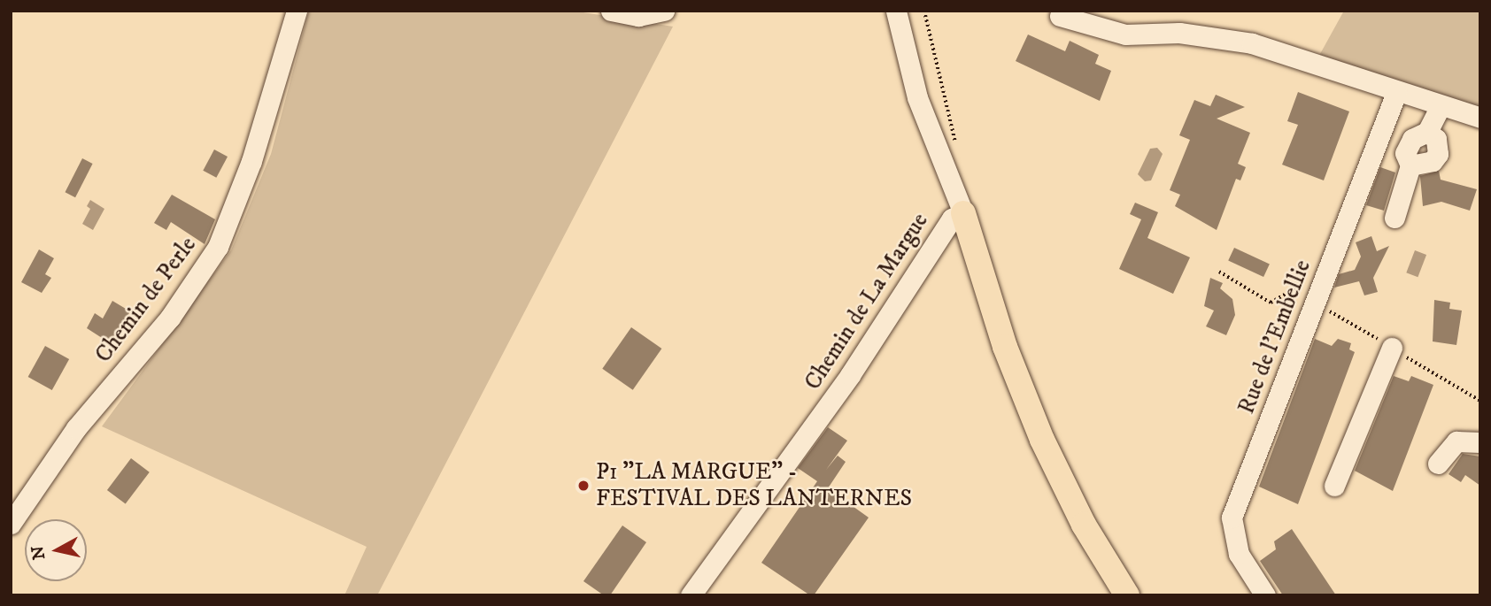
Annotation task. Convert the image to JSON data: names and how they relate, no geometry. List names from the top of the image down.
{
  "streets": {
    "street": ["Chemin de Perle", "Chemin de La Margue", "Rue de l'Embellie"]
  },
  "places": ["P1 \"LA MARGUE\" - FESTIVAL DES LANTERNES"],
  "north": "left"
}
